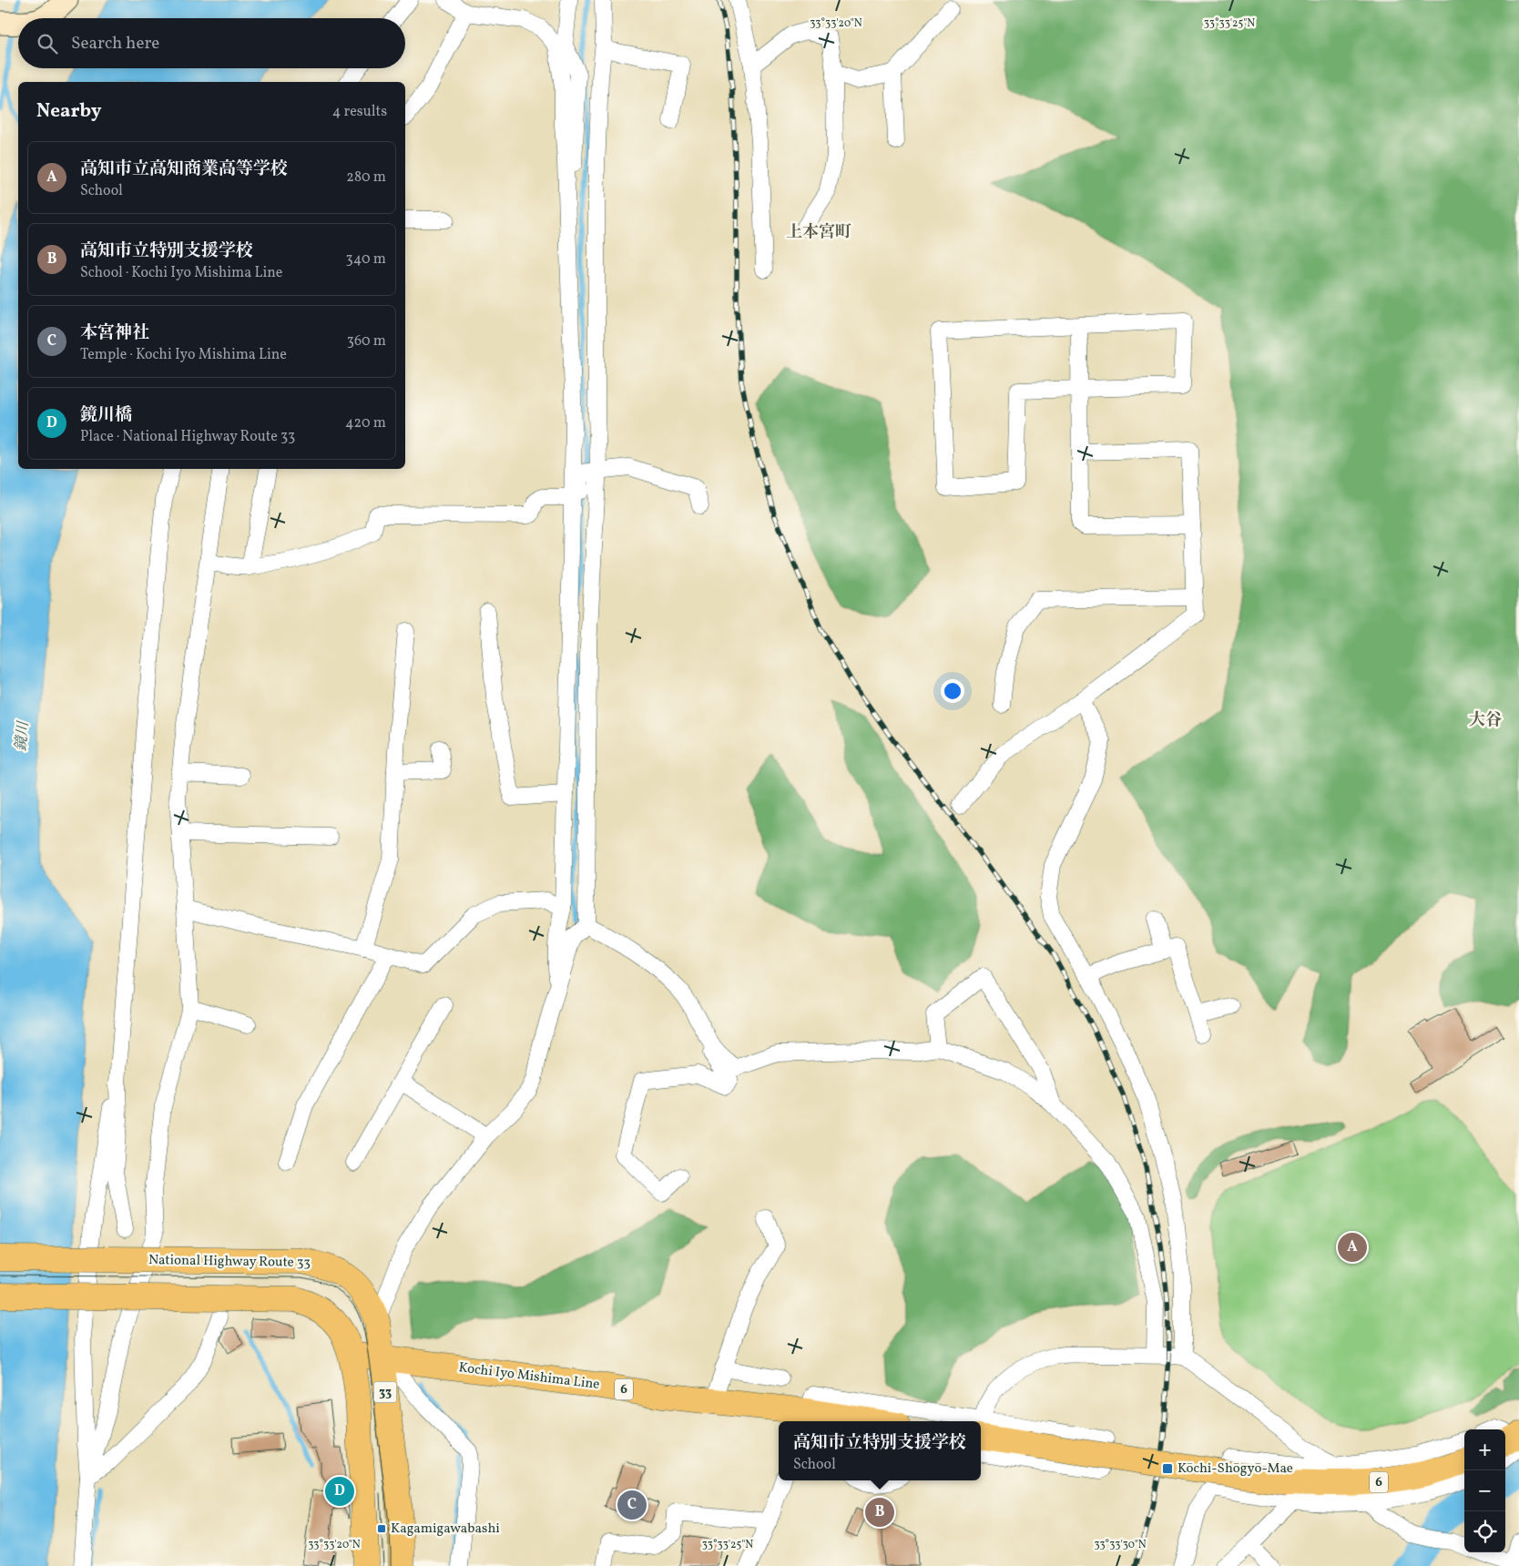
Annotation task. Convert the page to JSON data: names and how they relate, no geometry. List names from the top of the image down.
{
  "streets": {
    "main road": [
      "National Highway Route 33",
      "Kochi Iyo Mishima Line",
      "6",
      "33"
    ]
  },
  "crossings": [
    ["National Highway Route 33", "Kochi Iyo Mishima Line"],
    ["Kochi Iyo Mishima Line", "33"]
  ],
  "districts": ["上本宮町", "大谷"],
  "water": ["鏡川"],
  "places": {
    "transit": ["Kōchi-Shōgyō-Mae", "Kagamigawabashi"]
  },
  "page": {
    "search": "Search here",
    "heading": ["Nearby", "4 results"],
    "list": [
      {
        "mark": "A",
        "name": "高知市立高知商業高等学校",
        "note": "School",
        "value": "280 m"
      },
      {
        "mark": "B",
        "name": "高知市立特別支援学校",
        "note": "School · Kochi Iyo Mishima Line",
        "value": "340 m"
      },
      {
        "mark": "C",
        "name": "本宮神社",
        "note": "Temple · Kochi Iyo Mishima Line",
        "value": "360 m"
      },
      {
        "mark": "D",
        "name": "鏡川橋",
        "note": "Place · National Highway Route 33",
        "value": "420 m"
      }
    ],
    "pins": [
      "A",
      "D",
      "C",
      "B"
    ],
    "popup": ["高知市立特別支援学校", "School"],
    "map_buttons": ["+", "−"]
  },
  "coordinates": ["33°33'20\"N", "33°33'25\"N", "33°33'30\"N"]
}
